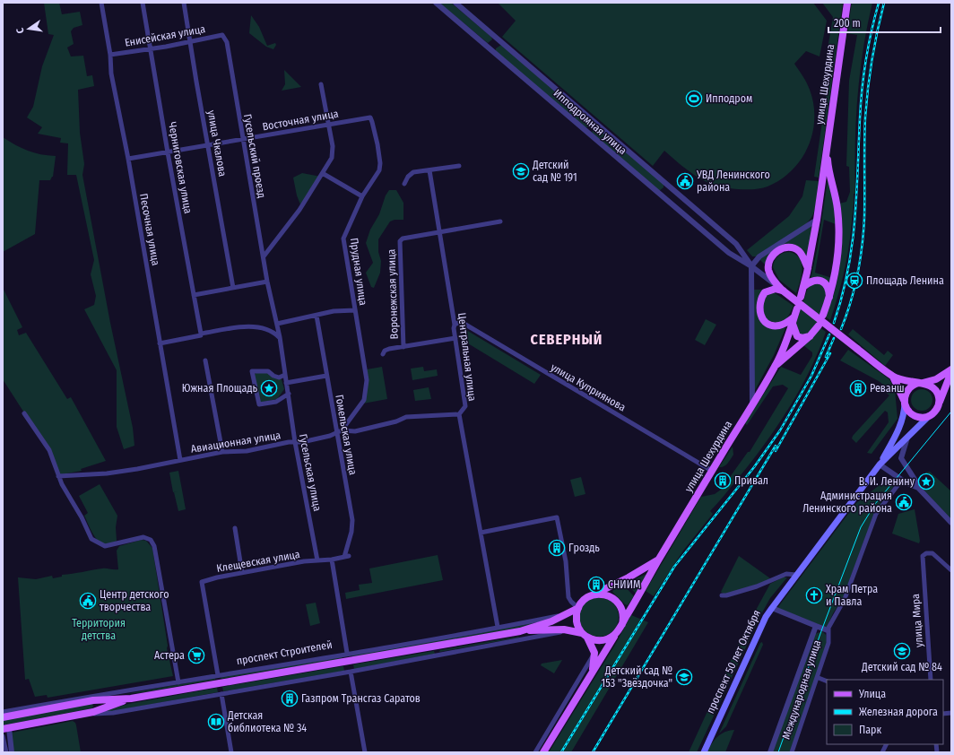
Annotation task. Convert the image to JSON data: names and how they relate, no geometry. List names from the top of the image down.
{
  "streets": {
    "main road": ["улица Шехурдина", "проспект Строителей", "проспект 50 лет Октября"],
    "street": [
      "Енисейская улица",
      "Восточная улица",
      "Ипподромная улица",
      "улица Чкалова",
      "Гусельский проезд",
      "Черниговская улица",
      "Песочная улица",
      "Прудная улица",
      "Воронежская улица",
      "Центральная улица",
      "улица Куприянова",
      "Гомельская улица",
      "Авиационная улица",
      "Гусельская улица",
      "Клещевская улица",
      "улица Мира",
      "Международная улица"
    ]
  },
  "crossings": [
    ["Енисейская улица", "улица Чкалова"],
    ["Енисейская улица", "Гусельский проезд"],
    ["Енисейская улица", "Черниговская улица"],
    ["Енисейская улица", "Песочная улица"],
    ["улица Шехурдина", "улица Куприянова"],
    ["улица Шехурдина", "проспект Строителей"],
    ["Восточная улица", "улица Чкалова"],
    ["Восточная улица", "Гусельский проезд"],
    ["Восточная улица", "Черниговская улица"],
    ["Восточная улица", "Песочная улица"],
    ["Восточная улица", "Прудная улица"],
    ["Гусельский проезд", "Гусельская улица"],
    ["Песочная улица", "Авиационная улица"],
    ["Прудная улица", "Гомельская улица"],
    ["Прудная улица", "Авиационная улица"],
    ["Воронежская улица", "Центральная улица"],
    ["Центральная улица", "улица Куприянова"],
    ["Центральная улица", "Авиационная улица"],
    ["Центральная улица", "проспект Строителей"],
    ["Гомельская улица", "Авиационная улица"],
    ["Авиационная улица", "Гусельская улица"],
    ["Гусельская улица", "Клещевская улица"],
    ["Клещевская улица", "проспект Строителей"],
    ["проспект 50 лет Октября", "Международная улица"]
  ],
  "districts": ["СЕВЕРНЫЙ"],
  "parks": ["Территория детства"],
  "places": {
    "sports": ["Ипподром"],
    "school or university": ["Детский сад № 191", "Детский сад № 84", "Детский сад № 153 \"Звёздочка\""],
    "public building": ["УВД Ленинского района", "Администрация Ленинского района", "Центр детского творчества"],
    "station": ["Площадь Ленина"],
    "place": ["Южная Площадь", "В. И. Ленину"],
    "building": [
      "Реванш",
      "Привал",
      "Гроздь",
      "СНИИМ",
      "Газпром Трансгаз Саратов"
    ],
    "church": ["Храм Петра и Павла"],
    "supermarket": ["Астера"],
    "library": ["Детская библиотека № 34"]
  },
  "legend": ["Улица", "Железная дорога", "Парк"],
  "scale_bar": "200 m",
  "north": "left"
}
